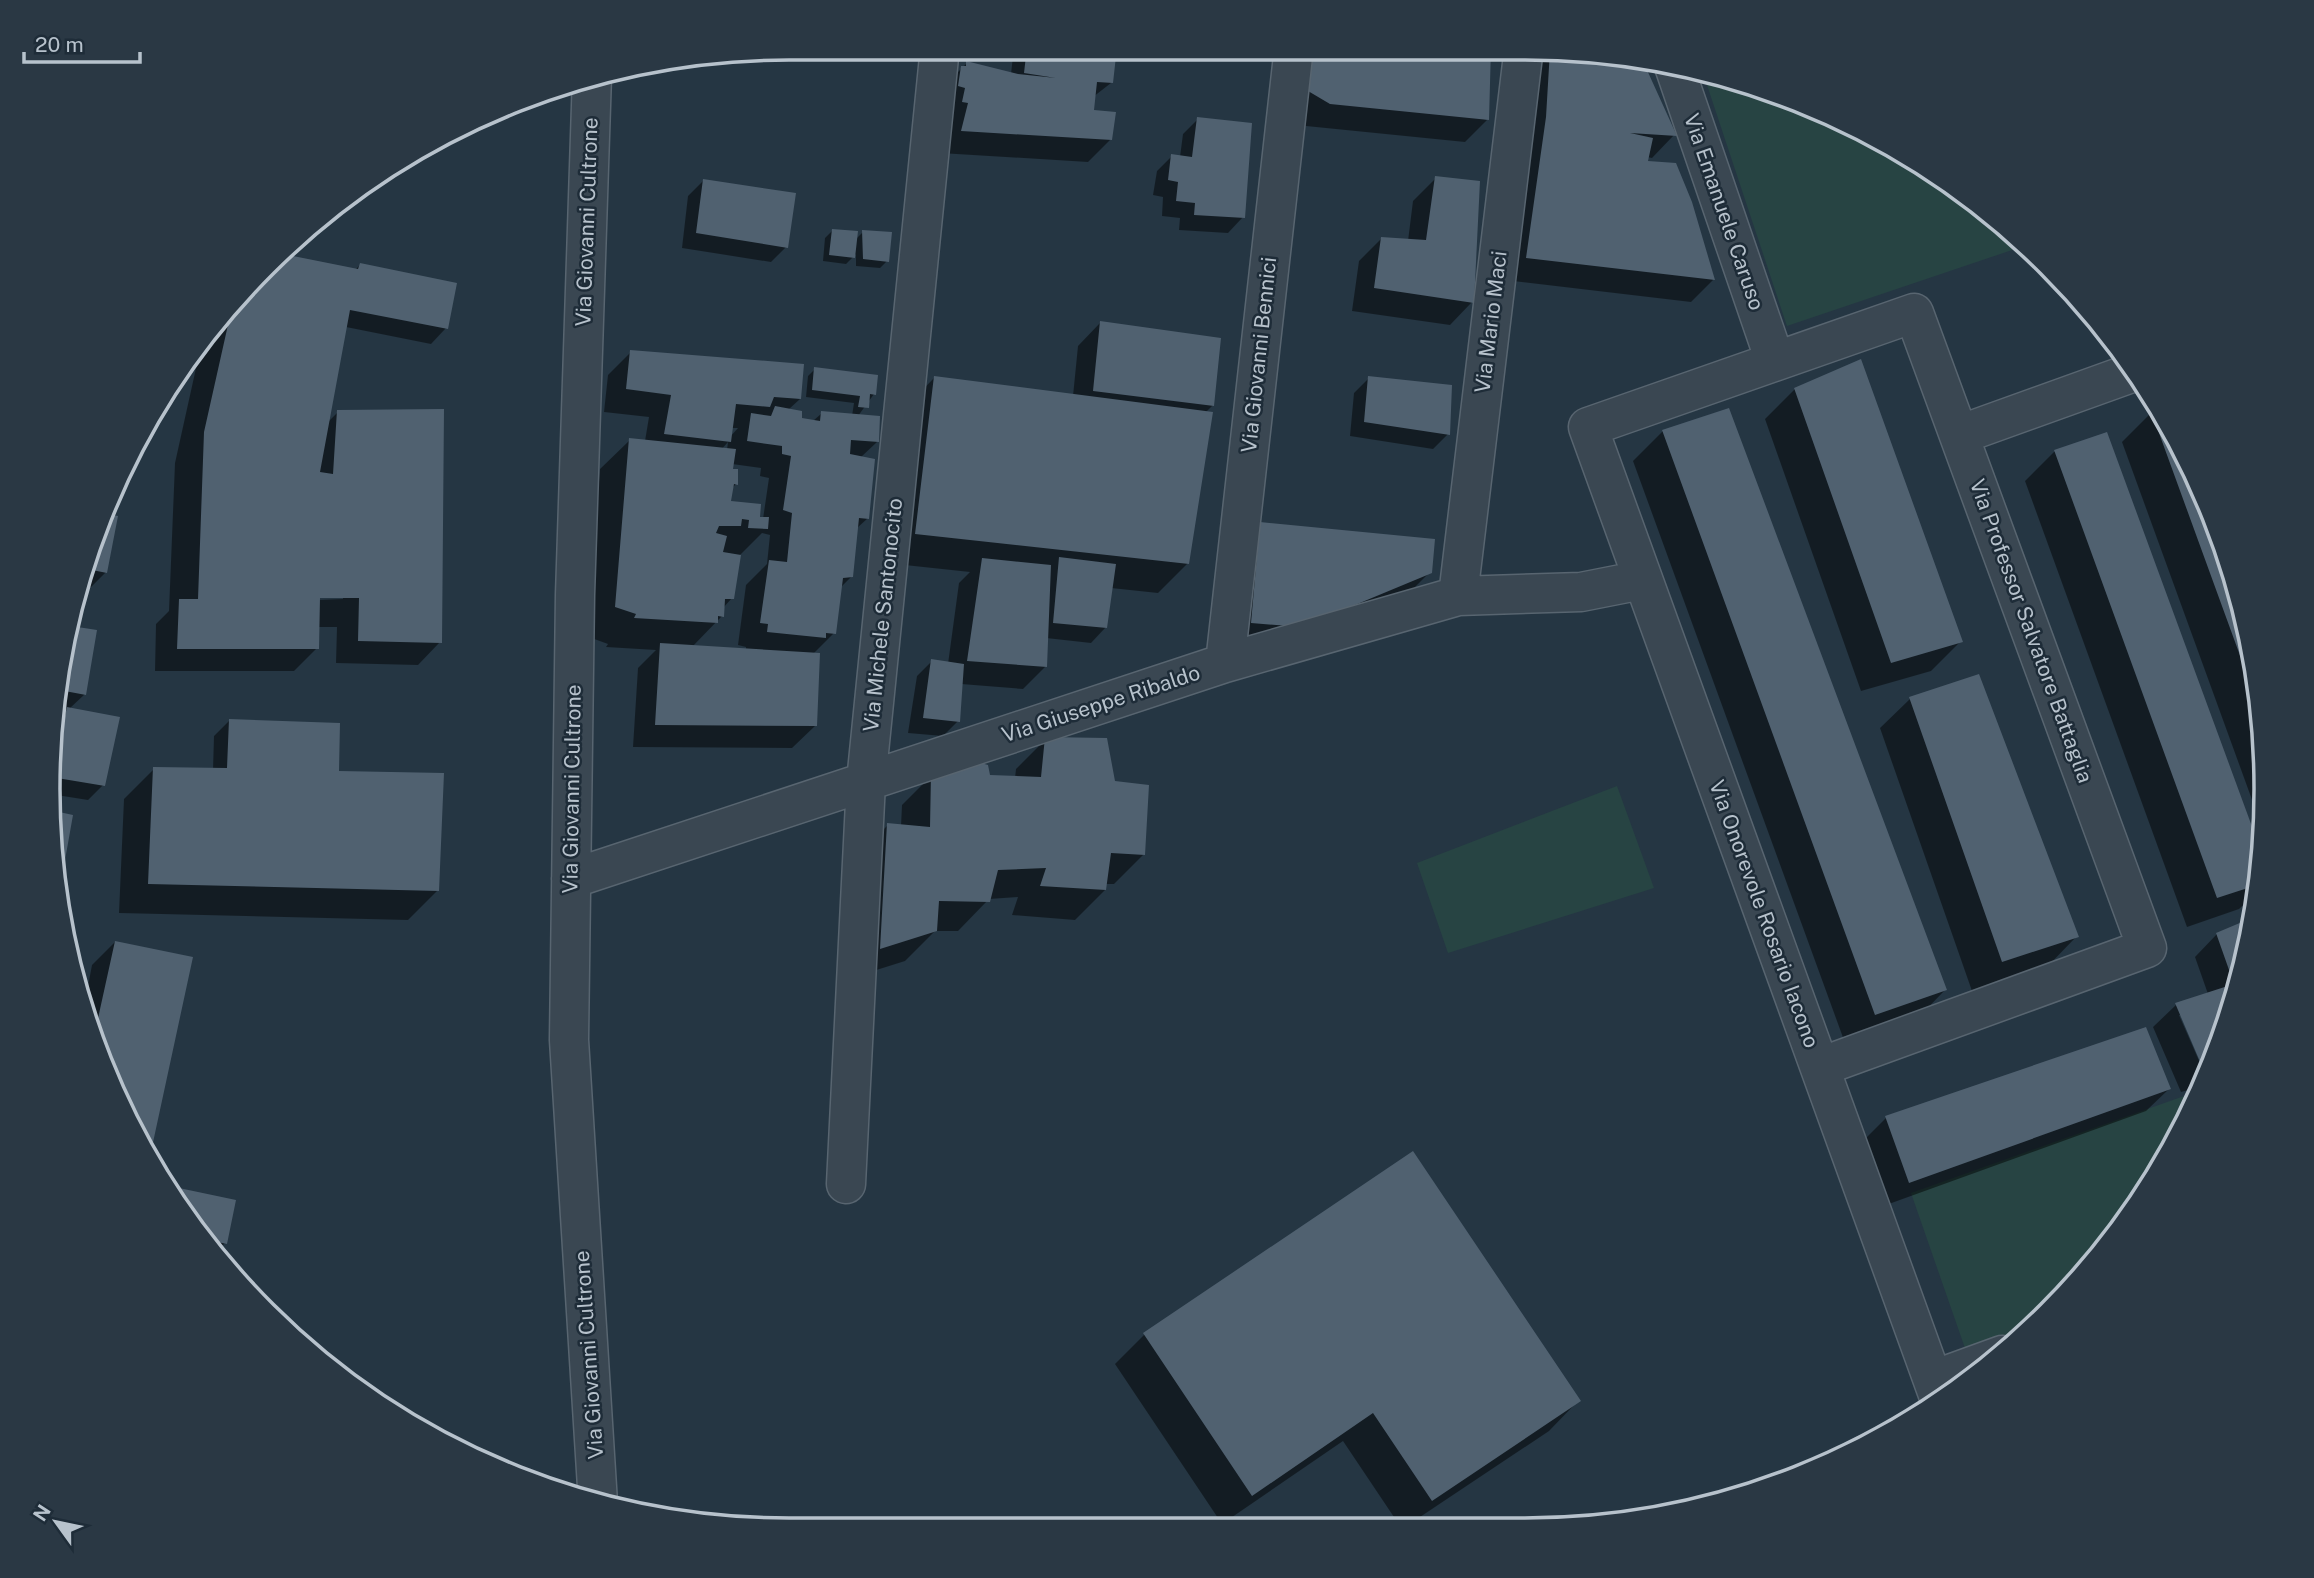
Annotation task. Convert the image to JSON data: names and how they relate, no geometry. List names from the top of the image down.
{
  "streets": {
    "street": [
      "Via Emanuele Caruso",
      "Via Giovanni Cultrone",
      "Via Mario Maci",
      "Via Giovanni Bennici",
      "Via Michele Santonocito",
      "Via Professor Salvatore Battaglia",
      "Via Giuseppe Ribaldo",
      "Via Onorevole Rosario Iacono"
    ]
  },
  "crossings": [
    ["Via Emanuele Caruso", "Via Professor Salvatore Battaglia"],
    ["Via Emanuele Caruso", "Via Onorevole Rosario Iacono"],
    ["Via Giovanni Cultrone", "Via Giuseppe Ribaldo"],
    ["Via Mario Maci", "Via Giuseppe Ribaldo"],
    ["Via Giovanni Bennici", "Via Giuseppe Ribaldo"],
    ["Via Michele Santonocito", "Via Giuseppe Ribaldo"],
    ["Via Professor Salvatore Battaglia", "Via Onorevole Rosario Iacono"],
    ["Via Giuseppe Ribaldo", "Via Onorevole Rosario Iacono"]
  ],
  "scale_bar": "20 m",
  "north": "top left"
}
